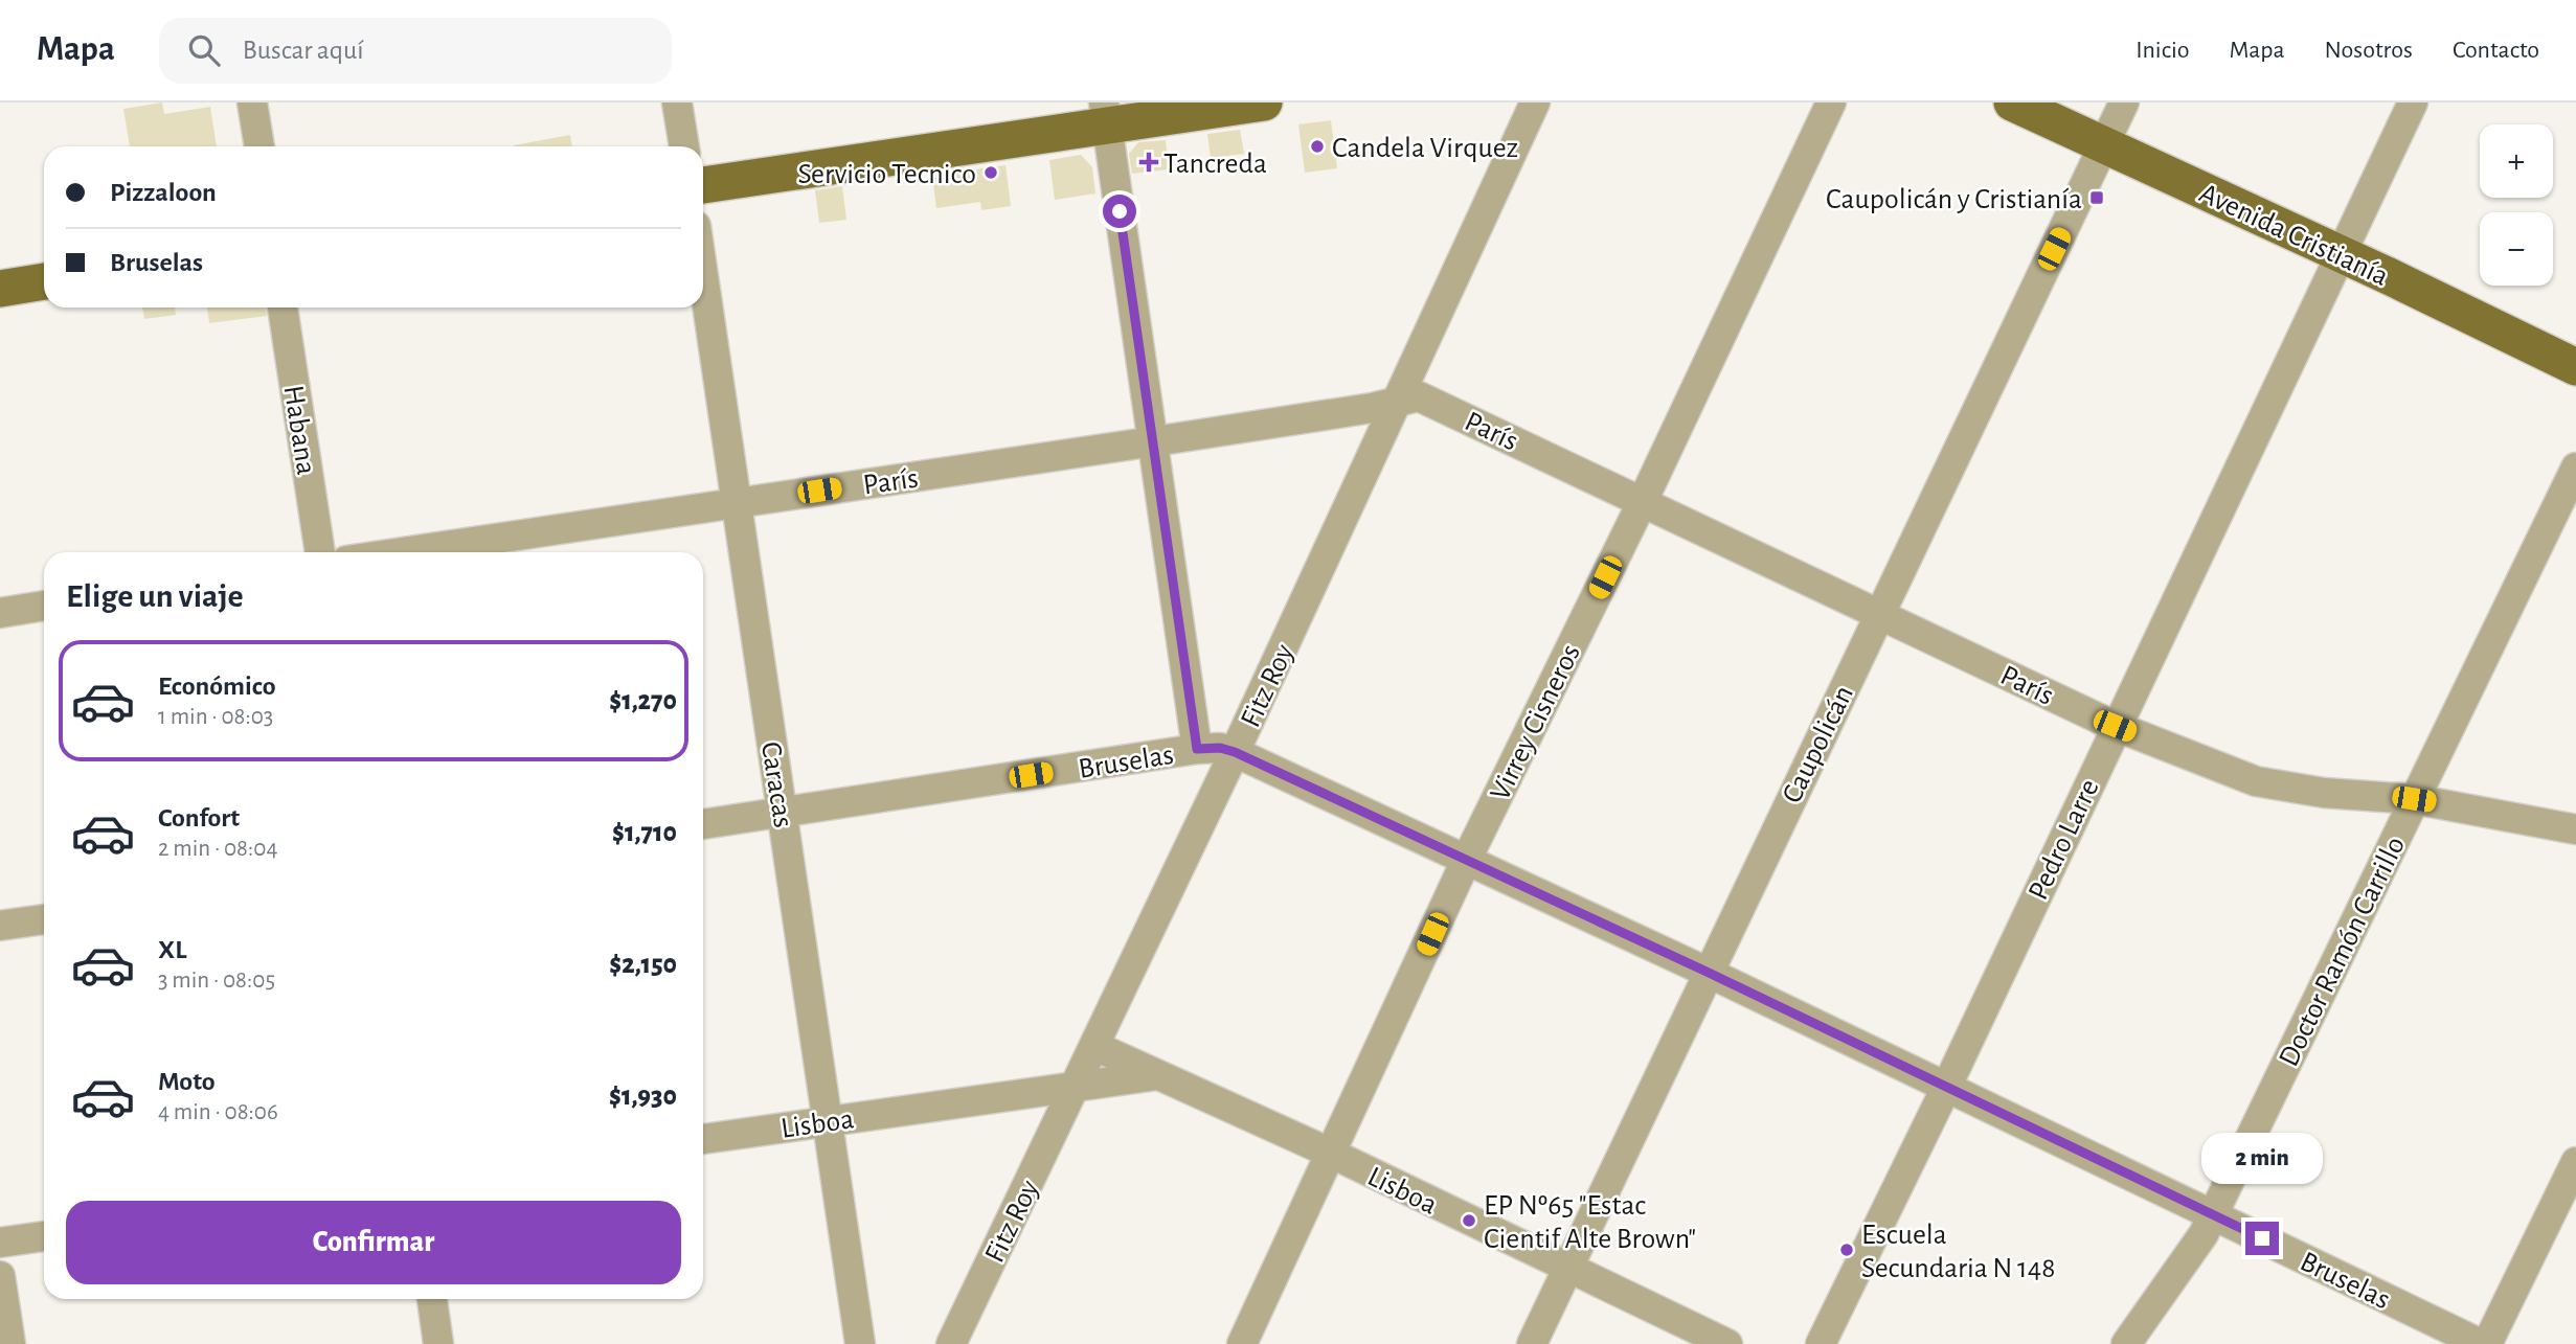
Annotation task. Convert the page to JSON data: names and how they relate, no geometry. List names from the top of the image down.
{
  "streets": {
    "main road": ["Avenida Cristianía"],
    "street": [
      "Habana",
      "París",
      "Fitz Roy",
      "Virrey Cisneros",
      "Caupolicán",
      "Bruselas",
      "Caracas",
      "Pedro Larre",
      "Doctor Ramón Carrillo",
      "Lisboa"
    ]
  },
  "crossings": [
    ["Avenida Cristianía", "Caupolicán"],
    ["Avenida Cristianía", "Pedro Larre"],
    ["París", "Fitz Roy"],
    ["París", "Virrey Cisneros"],
    ["París", "Caupolicán"],
    ["París", "Caracas"],
    ["París", "Pedro Larre"],
    ["París", "Doctor Ramón Carrillo"],
    ["Fitz Roy", "Bruselas"],
    ["Fitz Roy", "Lisboa"],
    ["Virrey Cisneros", "Bruselas"],
    ["Virrey Cisneros", "Lisboa"],
    ["Caupolicán", "Bruselas"],
    ["Caupolicán", "Lisboa"],
    ["Bruselas", "Caracas"],
    ["Bruselas", "Pedro Larre"],
    ["Bruselas", "Doctor Ramón Carrillo"],
    ["Caracas", "Lisboa"]
  ],
  "places": {
    "other": [
      "Candela Virquez",
      "Servicio Tecnico",
      "EP Nº65 \"Estac Cientif Alte Brown\"",
      "Escuela Secundaria N 148"
    ],
    "health": ["Tancreda"],
    "transit": ["Caupolicán y Cristianía"]
  },
  "page": {
    "header": "Mapa",
    "search": "Buscar aquí",
    "nav": [
      "Inicio",
      "Mapa",
      "Nosotros",
      "Contacto"
    ],
    "map_buttons": ["+", "−"],
    "banner": ["Pizzaloon", "Bruselas"],
    "heading": "Elige un viaje",
    "list": [
      {
        "name": "Económico",
        "note": "1 min · 08:03",
        "value": "$1,270"
      },
      {
        "name": "Confort",
        "note": "2 min · 08:04",
        "value": "$1,710"
      },
      {
        "name": "XL",
        "note": "3 min · 08:05",
        "value": "$2,150"
      },
      {
        "name": "Moto",
        "note": "4 min · 08:06",
        "value": "$1,930"
      }
    ],
    "bubble": "2 min",
    "buttons": "Confirmar"
  }
}
